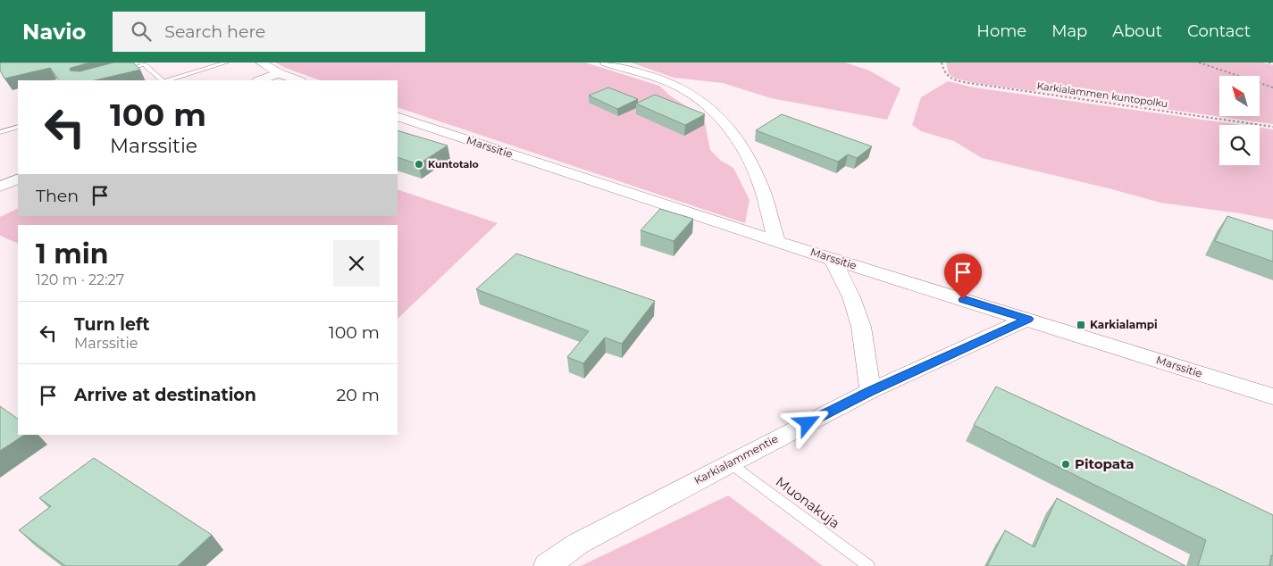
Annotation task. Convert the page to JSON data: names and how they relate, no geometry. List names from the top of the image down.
{
  "streets": {
    "street": ["Marssitie", "Karkialammentie"],
    "lane": ["Muonakuja"],
    "path": ["Karkialammen kuntopolku"]
  },
  "crossings": [
    ["Marssitie", "Karkialammentie"],
    ["Karkialammentie", "Muonakuja"]
  ],
  "places": {
    "other": ["Kuntotalo", "Pitopata"],
    "transit": ["Karkialampi"]
  },
  "north": "top left",
  "page": {
    "header": "Navio",
    "search": "Search here",
    "nav": [
      "Home",
      "Map",
      "About",
      "Contact"
    ],
    "turn": ["100 m", "Marssitie"],
    "then": "Then",
    "heading": ["1 min", "120 m · 22:27"],
    "list": [
      {
        "name": "Turn left",
        "note": "Marssitie",
        "value": "100 m"
      },
      {
        "name": "Arrive at destination",
        "value": "20 m"
      }
    ]
  }
}
